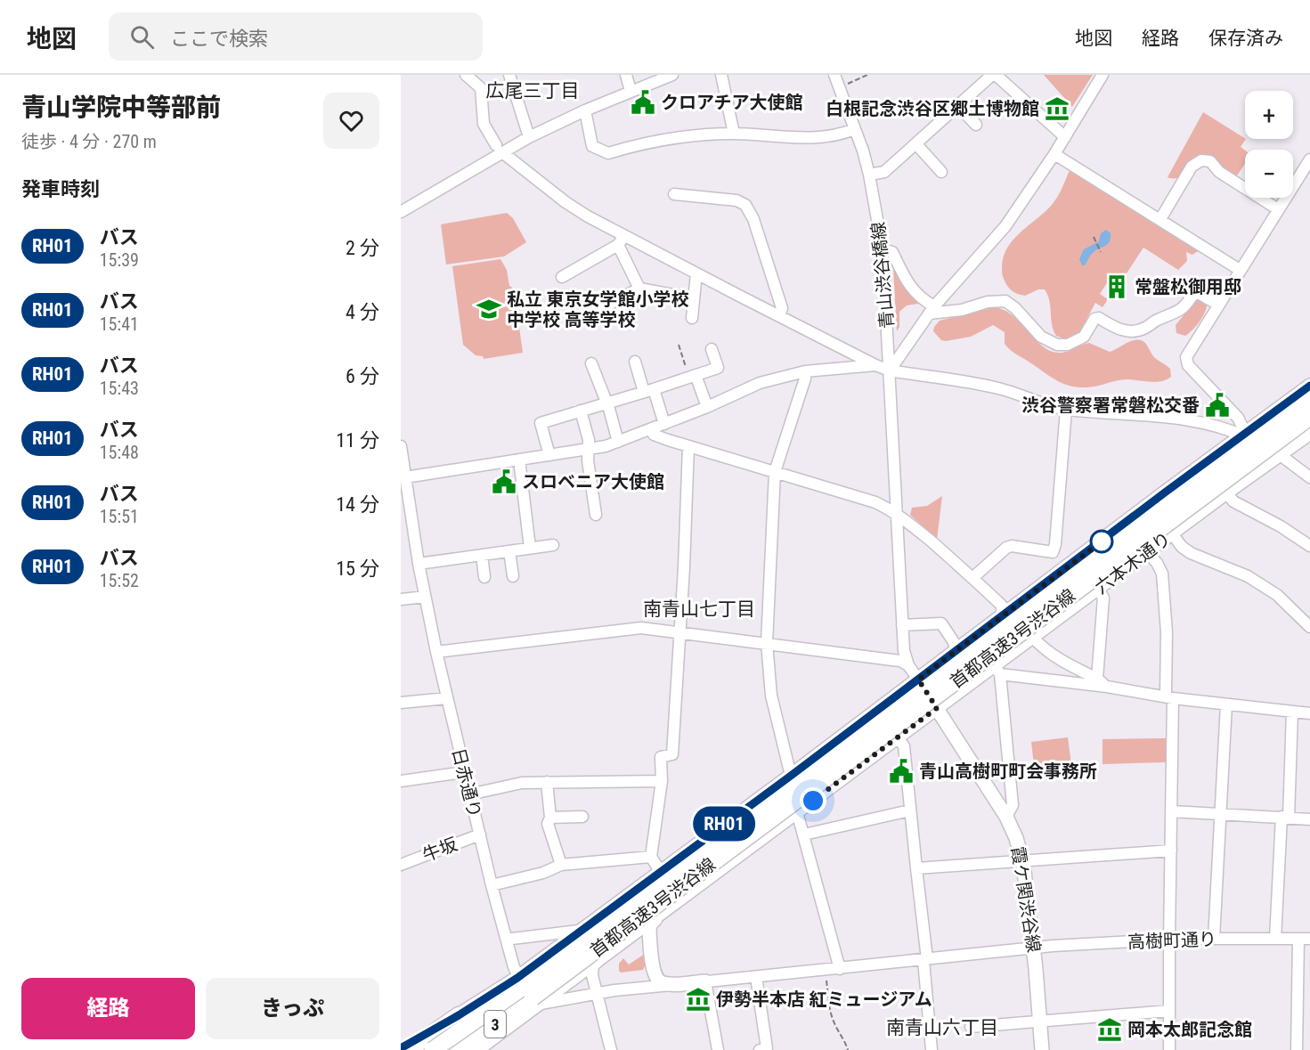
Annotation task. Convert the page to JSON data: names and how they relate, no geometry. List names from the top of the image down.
{
  "streets": {
    "highway": ["首都高速3号渋谷線", "3"],
    "main road": ["六本木通り", "霞ケ関渋谷線"],
    "street": [
      "青山渋谷橋線",
      "日赤通り",
      "牛坂",
      "高樹町通り"
    ]
  },
  "crossings": [
    ["六本木通り", "日赤通り"],
    ["六本木通り", "霞ケ関渋谷線"],
    ["六本木通り", "高樹町通り"],
    ["日赤通り", "牛坂"],
    ["霞ケ関渋谷線", "高樹町通り"]
  ],
  "districts": ["広尾三丁目", "南青山七丁目", "南青山六丁目"],
  "places": {
    "public building": [
      "クロアチア大使館",
      "渋谷警察署常磐松交番",
      "スロベニア大使館",
      "青山高樹町町会事務所"
    ],
    "museum": ["白根記念渋谷区郷土博物館", "伊勢半本店 紅ミュージアム", "岡本太郎記念館"],
    "building": ["常盤松御用邸"],
    "school or university": ["私立 東京女学館小学校 中学校 高等学校"]
  },
  "lines": ["bus line RH01"],
  "page": {
    "header": "地図",
    "search": "ここで検索",
    "nav": ["地図", "経路", "保存済み"],
    "heading": [
      ["青山学院中等部前", "徒歩 · 4 分 · 270 m"],
      "発車時刻"
    ],
    "on_map": "RH01",
    "map_buttons": ["+", "−"],
    "list": [
      {
        "mark": "RH01",
        "name": "バス",
        "note": "15:39",
        "value": "2 分"
      },
      {
        "mark": "RH01",
        "name": "バス",
        "note": "15:41",
        "value": "4 分"
      },
      {
        "mark": "RH01",
        "name": "バス",
        "note": "15:43",
        "value": "6 分"
      },
      {
        "mark": "RH01",
        "name": "バス",
        "note": "15:48",
        "value": "11 分"
      },
      {
        "mark": "RH01",
        "name": "バス",
        "note": "15:51",
        "value": "14 分"
      },
      {
        "mark": "RH01",
        "name": "バス",
        "note": "15:52",
        "value": "15 分"
      }
    ],
    "buttons": ["経路", "きっぷ"]
  }
}
